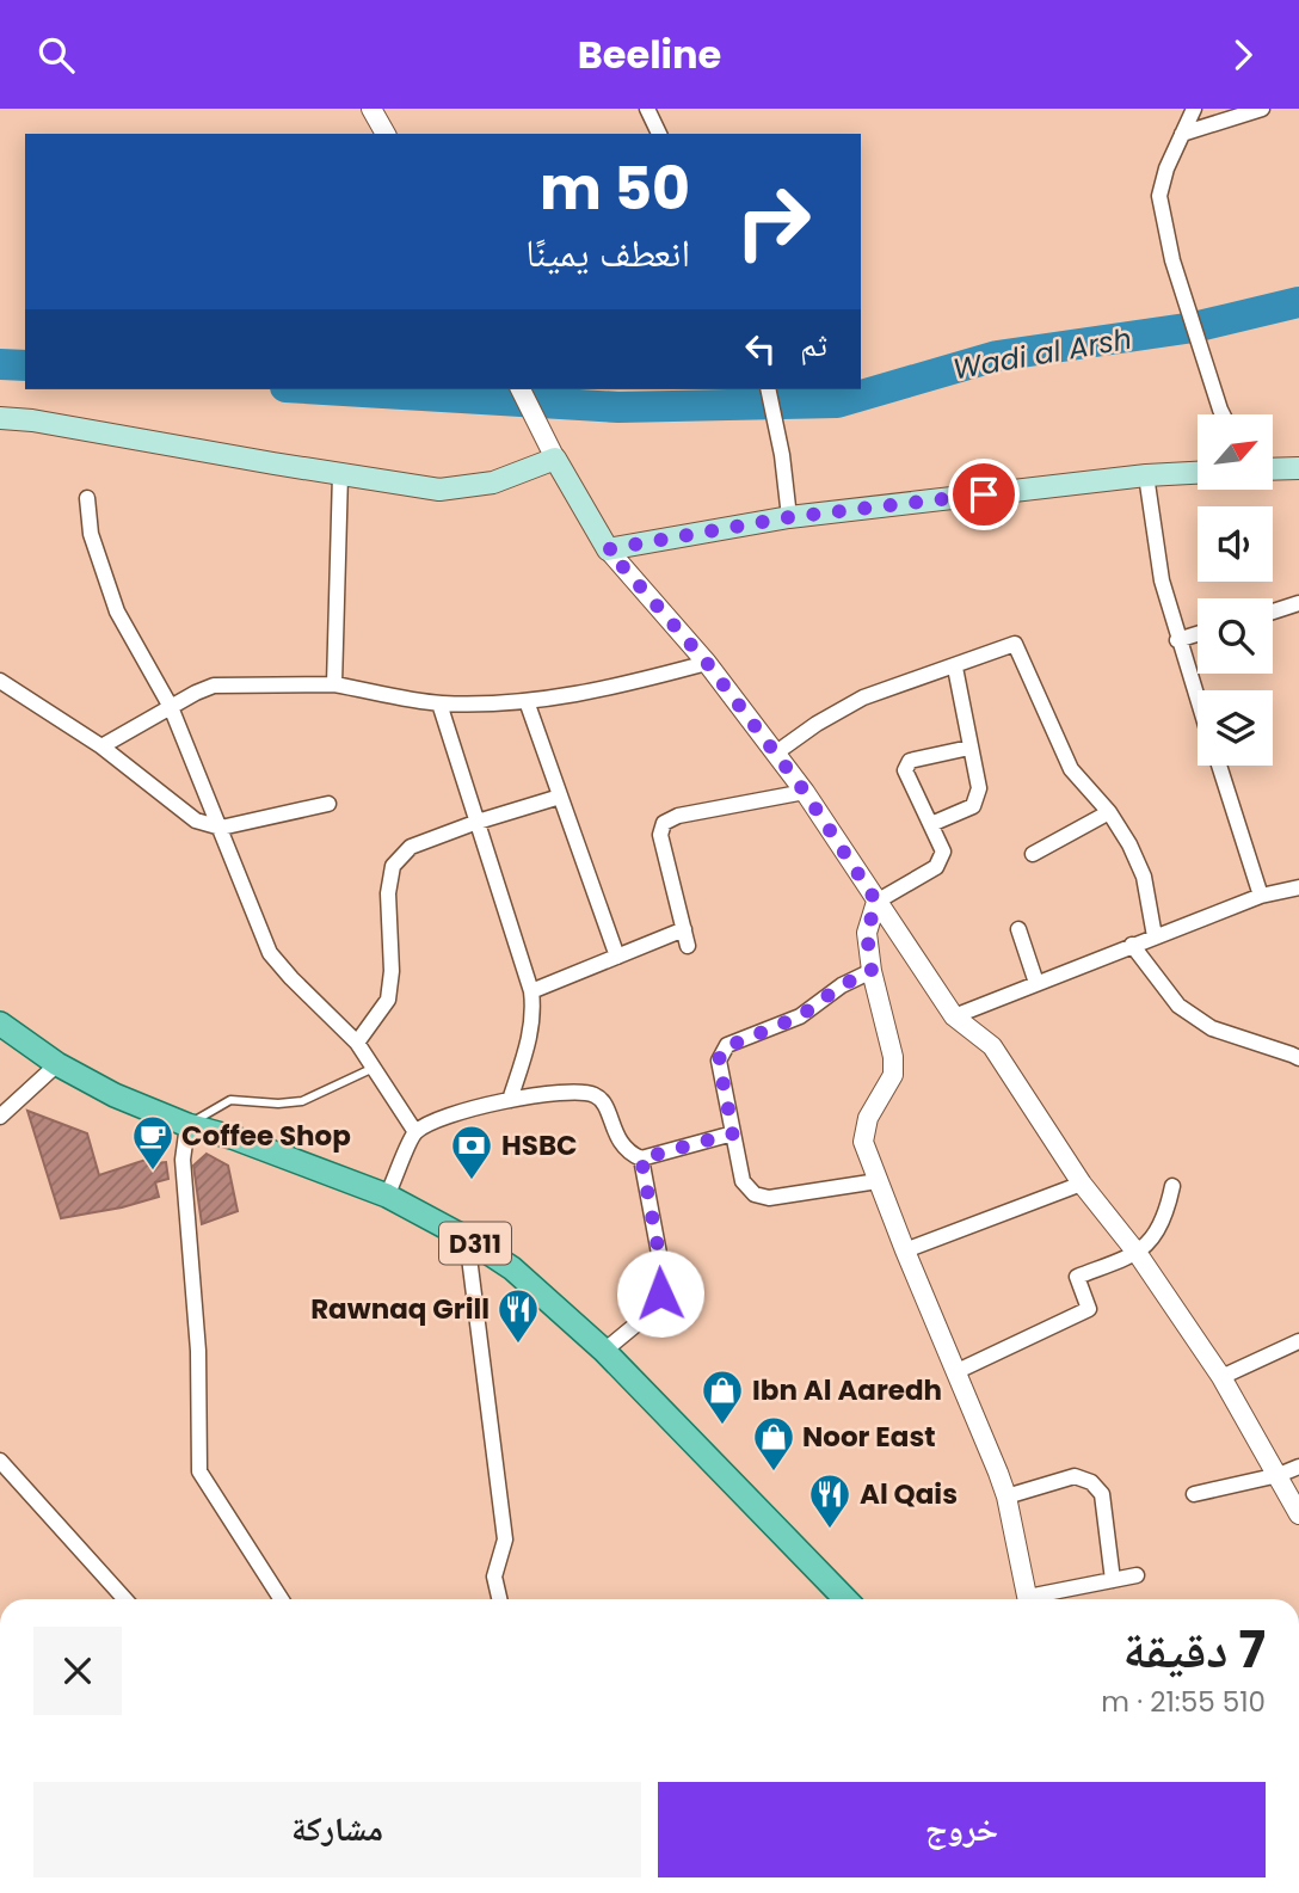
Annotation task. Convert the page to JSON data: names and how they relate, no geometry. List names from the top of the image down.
{
  "streets": {
    "main road": ["D311"]
  },
  "water": ["Wadi al Arsh"],
  "places": {
    "cafe": ["Coffee Shop"],
    "bank": ["HSBC"],
    "restaurant": ["Rawnaq Grill", "Al Qais"],
    "shop": ["Ibn Al Aaredh", "Noor East"]
  },
  "north": "top right",
  "page": {
    "header": "Beeline",
    "turn": ["50 m", "انعطف يمينًا"],
    "then": "ثم",
    "heading": ["7 دقيقة", "510 m · 21:55"],
    "buttons": ["خروج", "مشاركة"]
  }
}
